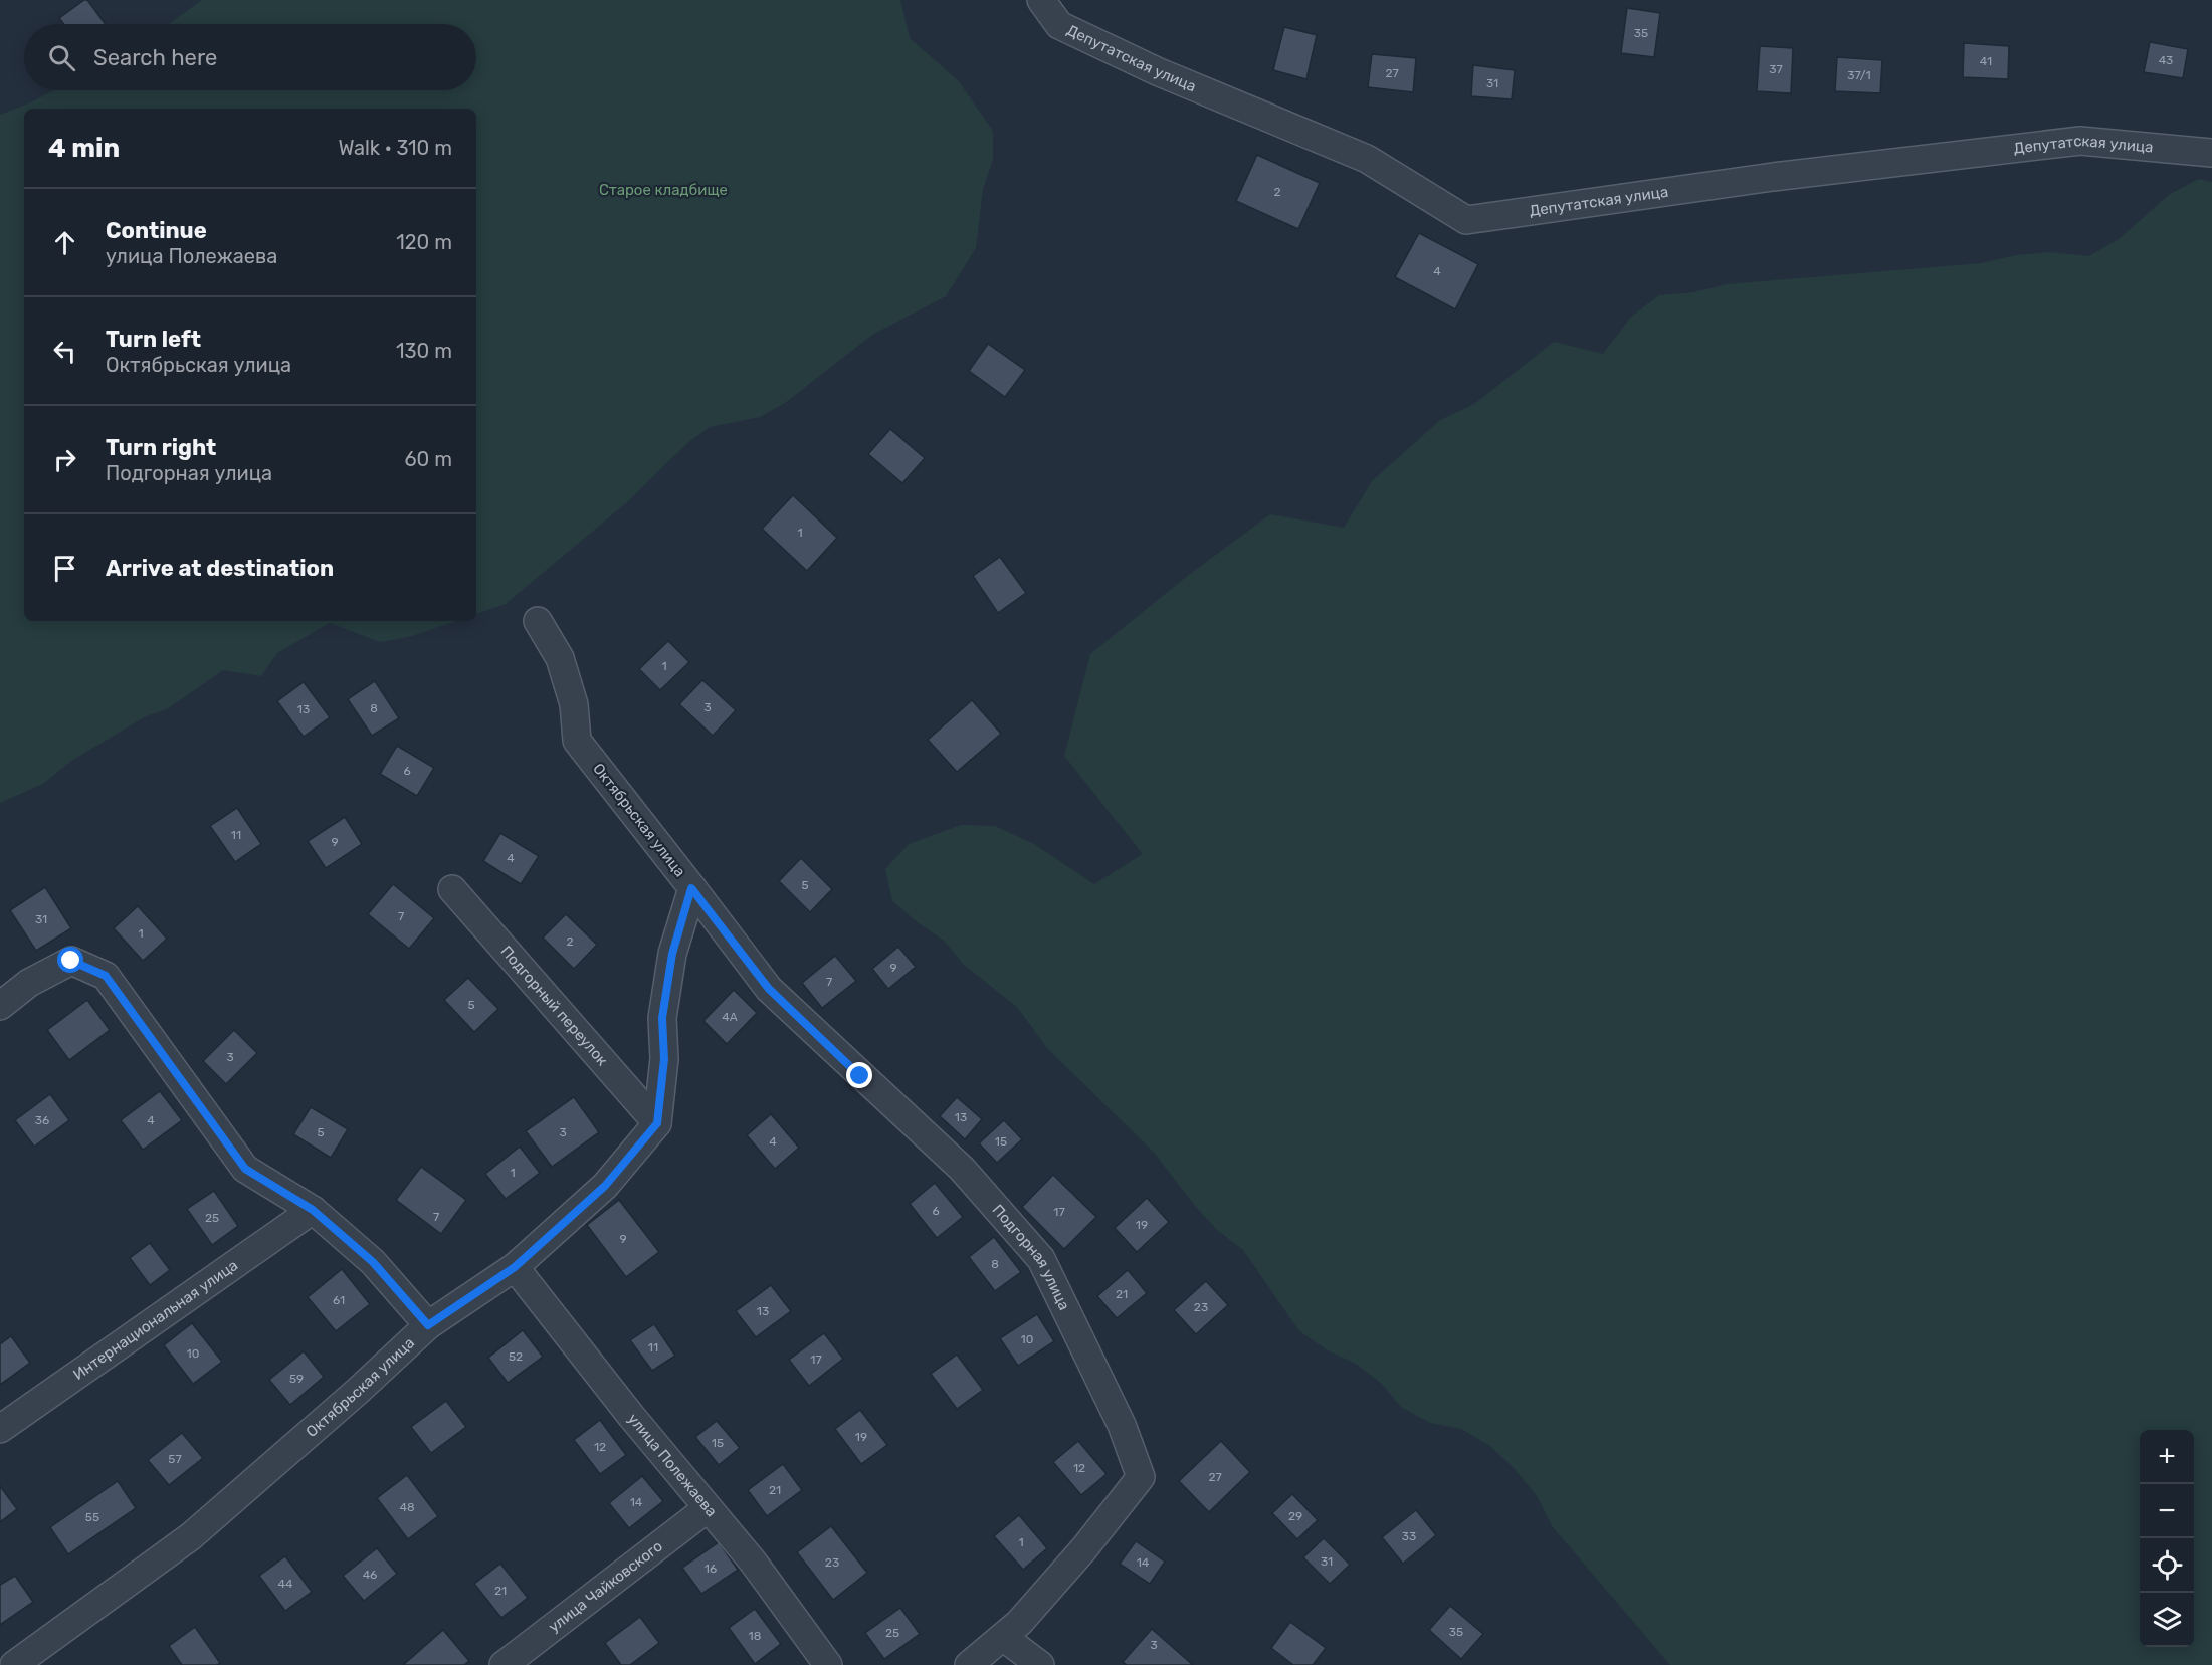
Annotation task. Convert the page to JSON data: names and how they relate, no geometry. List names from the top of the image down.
{
  "streets": {
    "street": [
      "Депутатская улица",
      "Октябрьская улица",
      "Подгорный переулок",
      "Подгорная улица",
      "Интернациональная улица",
      "улица Полежаева",
      "улица Чайковского"
    ]
  },
  "crossings": [
    ["Октябрьская улица", "Подгорный переулок"],
    ["Октябрьская улица", "Подгорная улица"],
    ["Октябрьская улица", "улица Полежаева"],
    ["улица Полежаева", "улица Чайковского"]
  ],
  "parks": ["Старое кладбище"],
  "house_numbers": [
    "35",
    "43",
    "41",
    "37",
    "27",
    "37/1",
    "31",
    "2",
    "4",
    "1",
    "1",
    "3",
    "8",
    "13",
    "6",
    "11",
    "9",
    "4",
    "5",
    "7",
    "31",
    "1",
    "2",
    "9",
    "7",
    "5",
    "4А",
    "3",
    "13",
    "36",
    "4",
    "5",
    "3",
    "4",
    "15",
    "1",
    "6",
    "17",
    "7",
    "25",
    "19",
    "9",
    "8",
    "21",
    "61",
    "23",
    "13",
    "10",
    "11",
    "10",
    "52",
    "17",
    "59",
    "19",
    "15",
    "12",
    "57",
    "12",
    "27",
    "21",
    "14",
    "48",
    "29",
    "55",
    "33",
    "1",
    "31",
    "23",
    "14",
    "16",
    "46",
    "44",
    "21",
    "35",
    "25",
    "18",
    "3"
  ],
  "page": {
    "search": "Search here",
    "heading": ["4 min", "Walk · 310 m"],
    "list": [
      ["Continue", "улица Полежаева", "120 m"],
      ["Turn left", "Октябрьская улица", "130 m"],
      ["Turn right", "Подгорная улица", "60 m"],
      "Arrive at destination"
    ],
    "map_buttons": ["+", "−"]
  }
}
